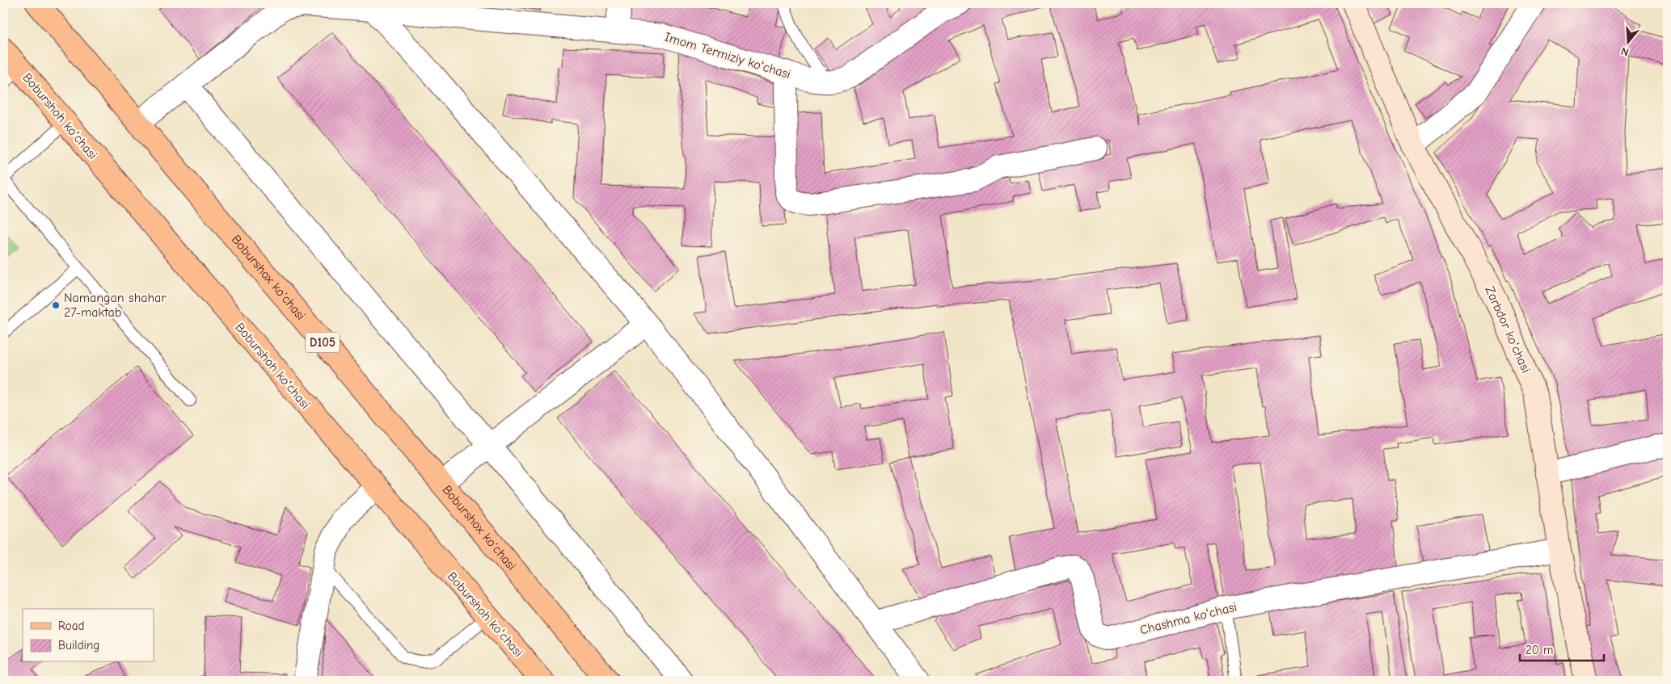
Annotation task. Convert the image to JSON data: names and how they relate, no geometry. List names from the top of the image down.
{
  "streets": {
    "main road": ["Boburshoh koʻchasi", "Boburshox ko'chasi", "D105"],
    "street": ["Imom Termiziy koʻchasi", "Zarbdor koʻchasi", "Chashma koʻchasi"]
  },
  "crossings": [
    ["Imom Termiziy koʻchasi", "Boburshox ko'chasi"],
    ["Zarbdor koʻchasi", "Chashma koʻchasi"]
  ],
  "places": ["Namangan shahar 27-maktab"],
  "legend": ["Road", "Building"],
  "scale_bar": "20 m",
  "north": "bottom"
}
